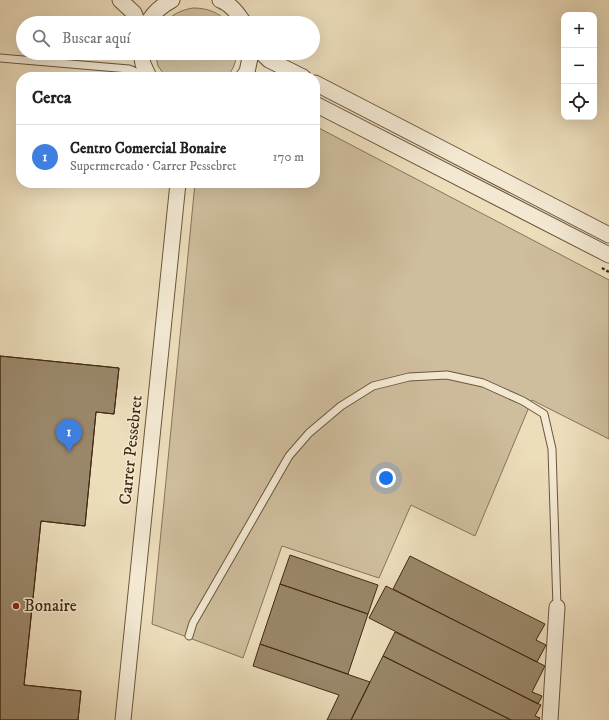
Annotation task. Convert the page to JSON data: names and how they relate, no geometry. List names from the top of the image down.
{
  "streets": {
    "street": ["Carrer Pessebret"]
  },
  "places": ["Bonaire"],
  "page": {
    "map_buttons": ["+", "−"],
    "search": "Buscar aquí",
    "heading": "Cerca",
    "list": [
      {
        "mark": "1",
        "name": "Centro Comercial Bonaire",
        "note": "Supermercado · Carrer Pessebret",
        "value": "170 m"
      }
    ],
    "pins": "1"
  }
}
